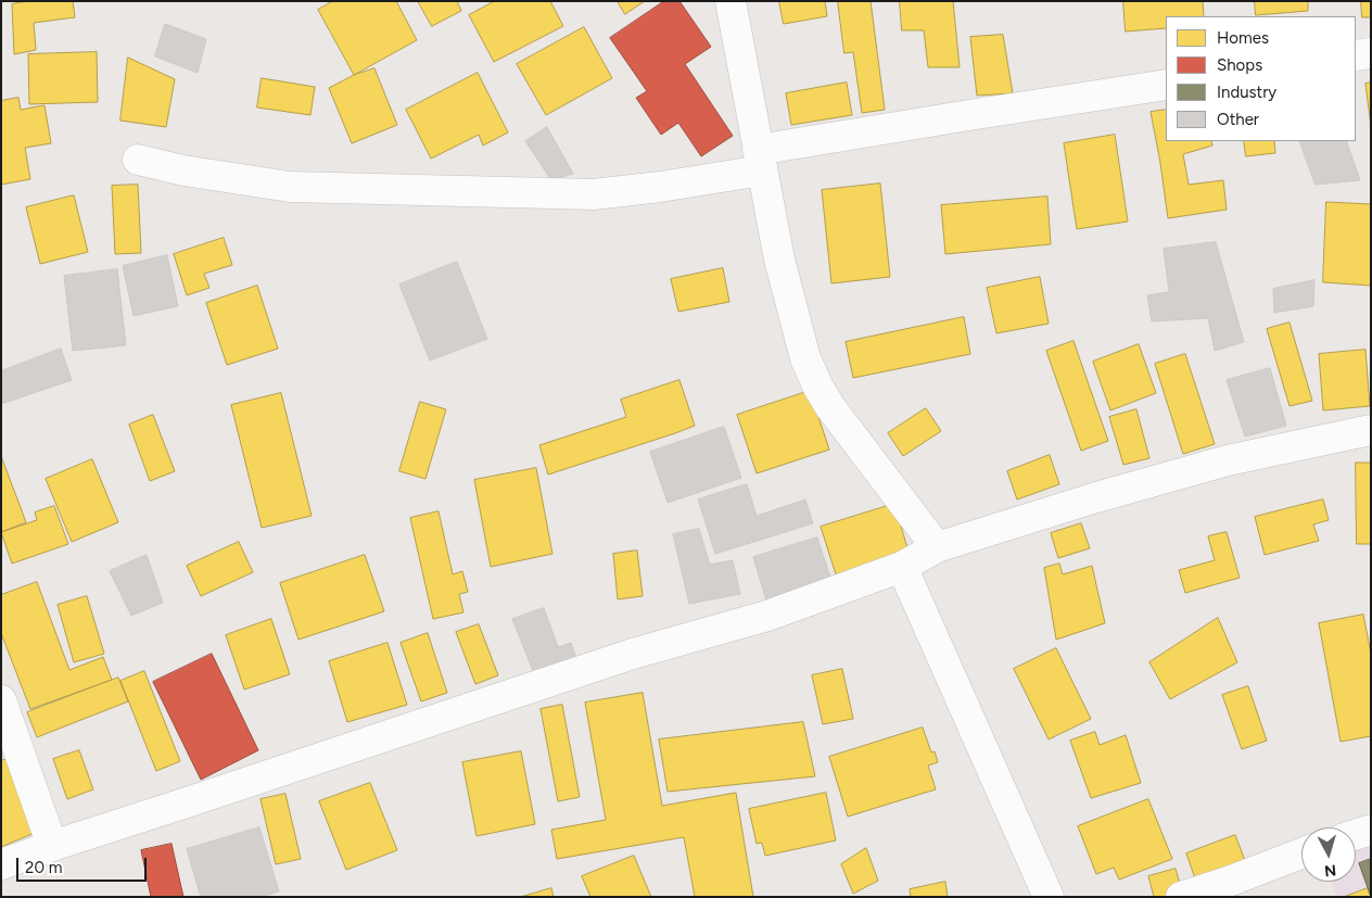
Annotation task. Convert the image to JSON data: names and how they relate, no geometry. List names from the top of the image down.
{
  "legend": [
    "Homes",
    "Shops",
    "Industry",
    "Other"
  ],
  "scale_bar": "20 m",
  "north": "bottom"
}
